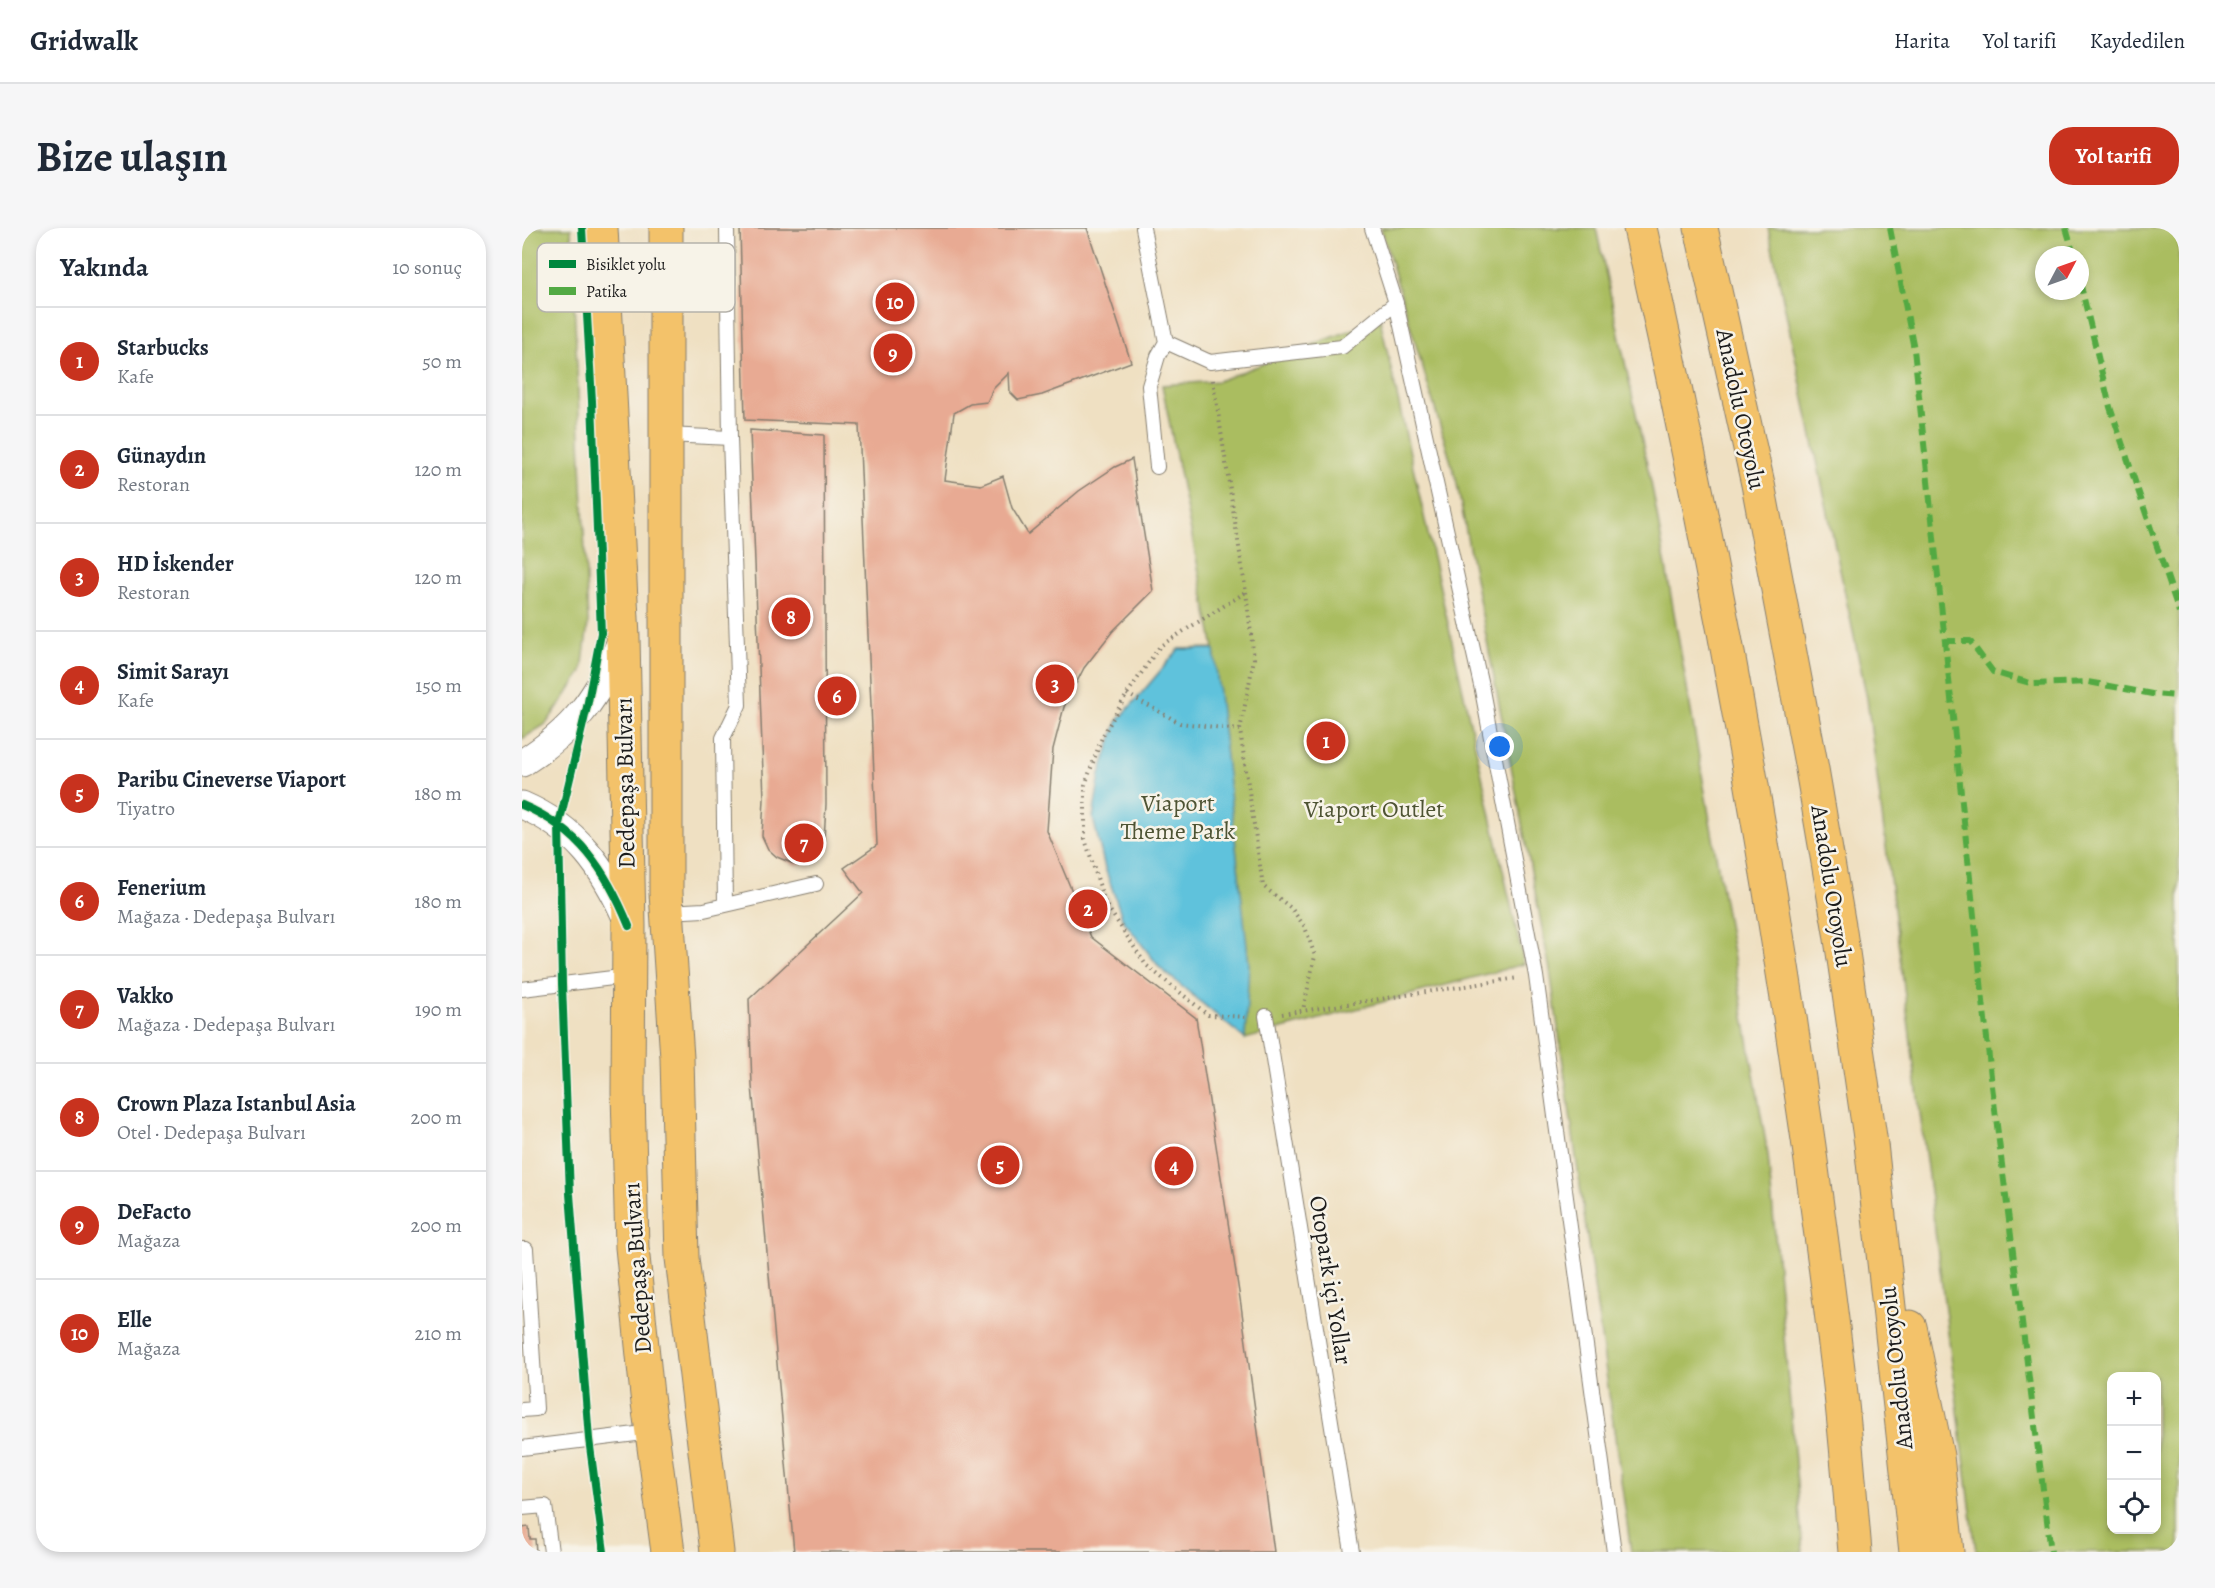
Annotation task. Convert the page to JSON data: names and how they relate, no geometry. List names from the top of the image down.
{
  "streets": {
    "main road": ["Anadolu Otoyolu", "Dedepaşa Bulvarı"],
    "lane": ["Otopark içi Yollar"]
  },
  "parks": ["Viaport Theme Park", "Viaport Outlet"],
  "legend": ["Bisiklet yolu", "Patika"],
  "north": "top right",
  "page": {
    "header": "Gridwalk",
    "nav": ["Harita", "Yol tarifi", "Kaydedilen"],
    "buttons": "Yol tarifi",
    "title": "Bize ulaşın",
    "heading": ["Yakında", "10 sonuç"],
    "pins": [
      "10",
      "9",
      "8",
      "3",
      "6",
      "1",
      "7",
      "2",
      "5",
      "4"
    ],
    "list": [
      {
        "mark": "1",
        "name": "Starbucks",
        "note": "Kafe",
        "value": "50 m"
      },
      {
        "mark": "2",
        "name": "Günaydın",
        "note": "Restoran",
        "value": "120 m"
      },
      {
        "mark": "3",
        "name": "HD İskender",
        "note": "Restoran",
        "value": "120 m"
      },
      {
        "mark": "4",
        "name": "Simit Sarayı",
        "note": "Kafe",
        "value": "150 m"
      },
      {
        "mark": "5",
        "name": "Paribu Cineverse Viaport",
        "note": "Tiyatro",
        "value": "180 m"
      },
      {
        "mark": "6",
        "name": "Fenerium",
        "note": "Mağaza · Dedepaşa Bulvarı",
        "value": "180 m"
      },
      {
        "mark": "7",
        "name": "Vakko",
        "note": "Mağaza · Dedepaşa Bulvarı",
        "value": "190 m"
      },
      {
        "mark": "8",
        "name": "Crown Plaza Istanbul Asia",
        "note": "Otel · Dedepaşa Bulvarı",
        "value": "200 m"
      },
      {
        "mark": "9",
        "name": "DeFacto",
        "note": "Mağaza",
        "value": "200 m"
      },
      {
        "mark": "10",
        "name": "Elle",
        "note": "Mağaza",
        "value": "210 m"
      }
    ],
    "map_buttons": ["+", "−"]
  }
}
